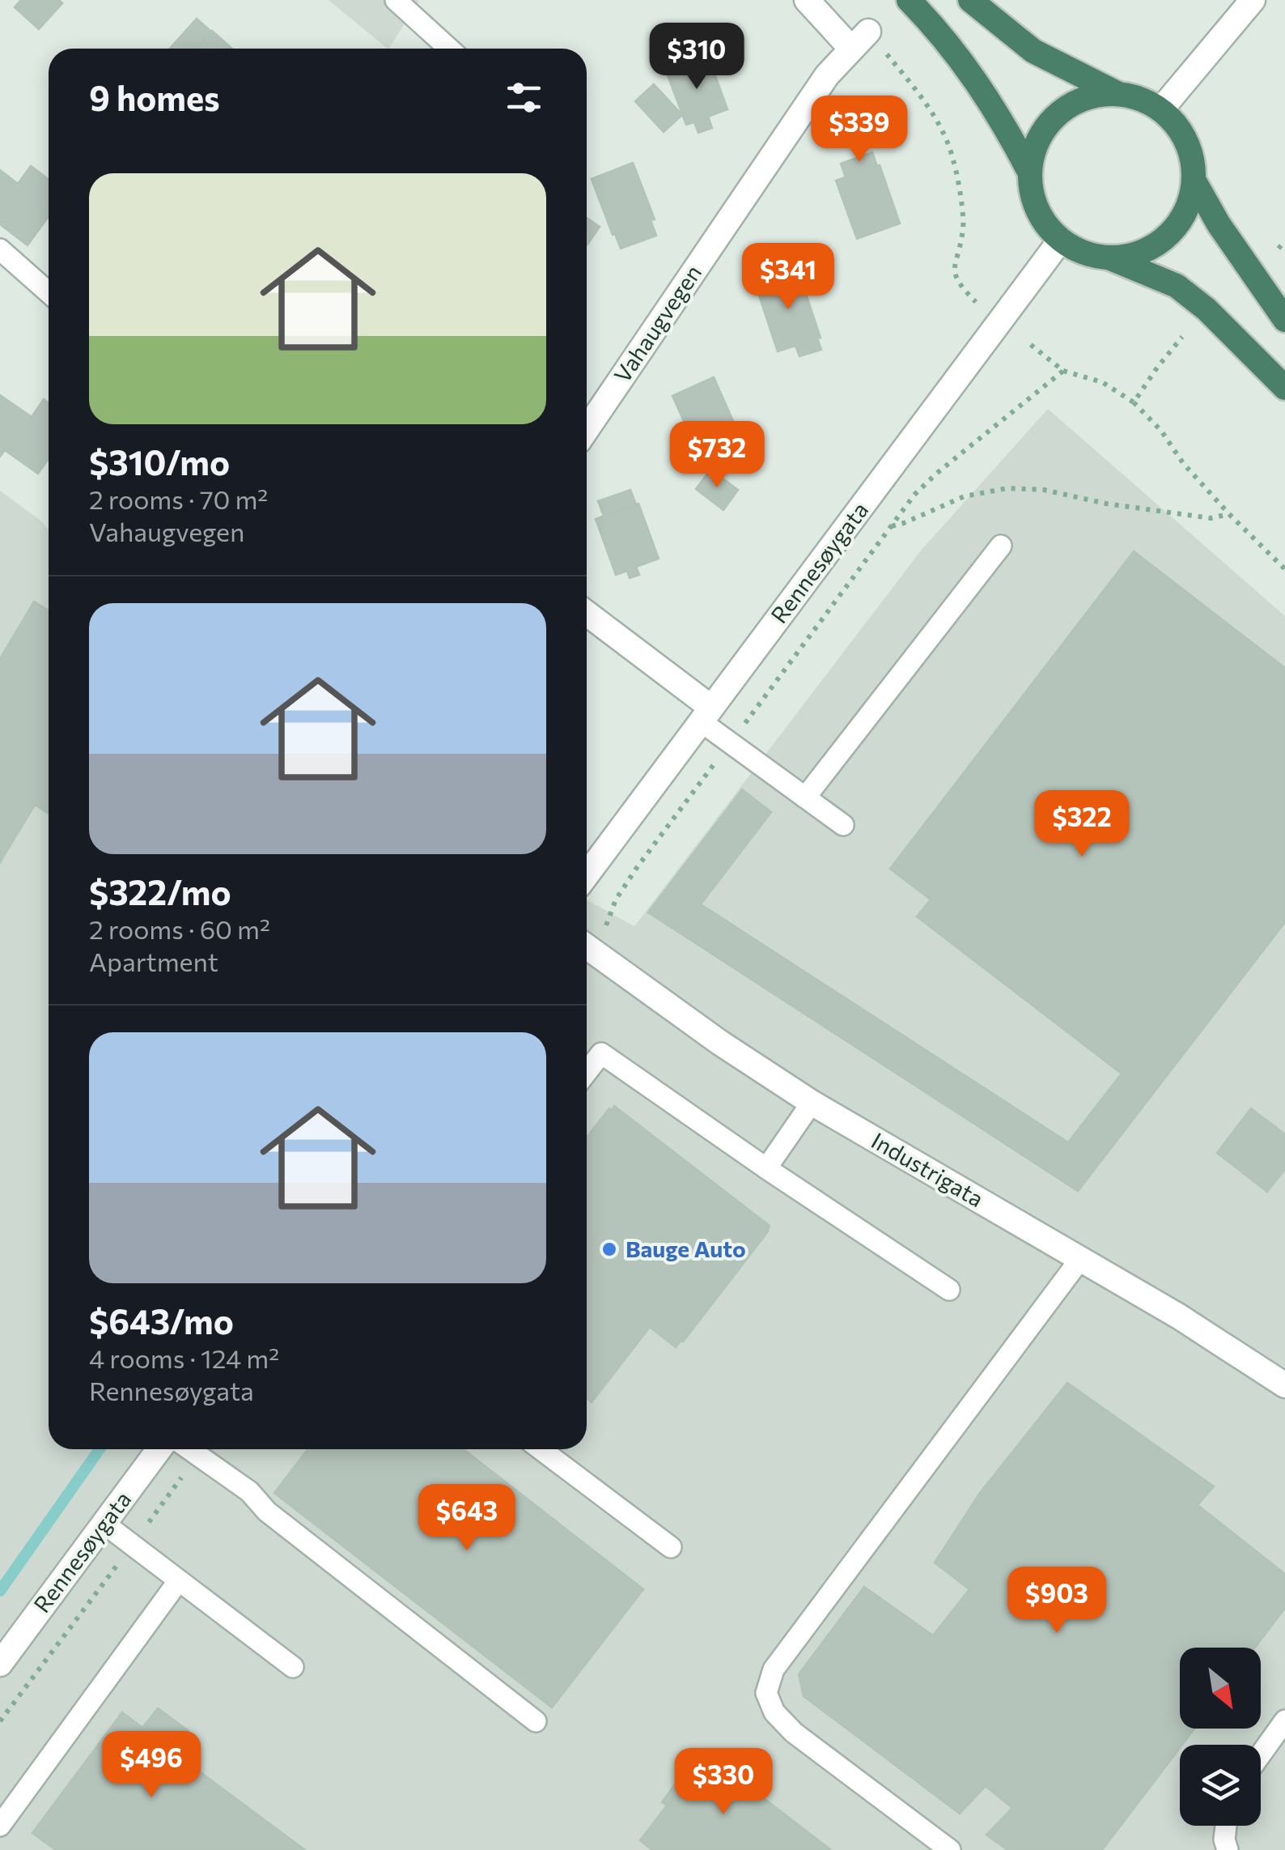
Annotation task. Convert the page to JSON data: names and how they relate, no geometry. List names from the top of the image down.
{
  "streets": {
    "street": ["Vahaugvegen", "Rennesøygata", "Industrigata"]
  },
  "places": ["Bauge Auto"],
  "north": "bottom right",
  "page": {
    "price": [
      "$310",
      "$339",
      "$341",
      "$732",
      "$322",
      "$643",
      "$903",
      "$496",
      "$330"
    ],
    "heading": "9 homes",
    "list": [
      {
        "name": "$310/mo",
        "note": "2 rooms · 70 m² · Vahaugvegen"
      },
      {
        "name": "$322/mo",
        "note": "2 rooms · 60 m² · Apartment"
      },
      {
        "name": "$643/mo",
        "note": "4 rooms · 124 m² · Rennesøygata"
      }
    ]
  }
}
